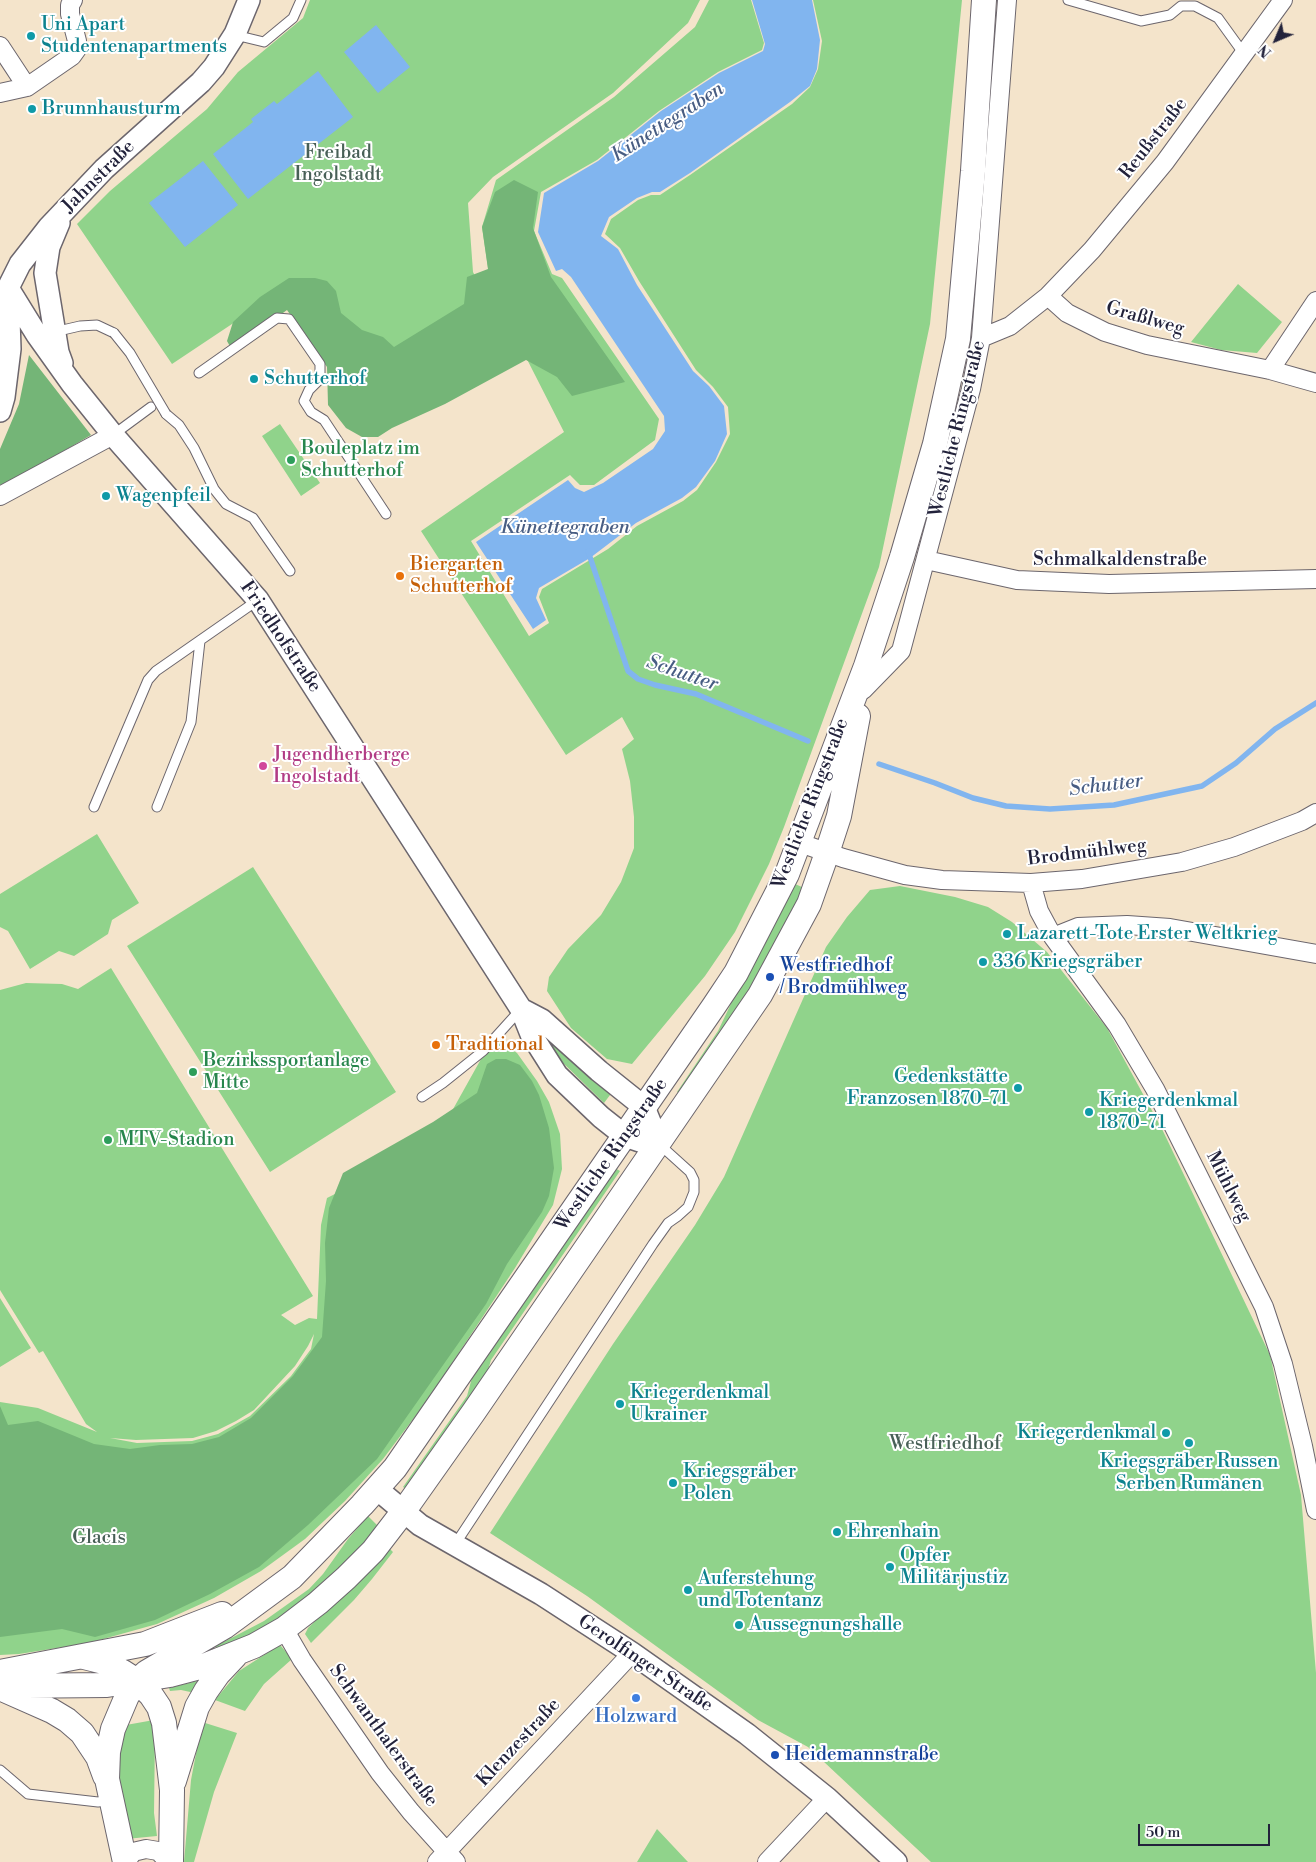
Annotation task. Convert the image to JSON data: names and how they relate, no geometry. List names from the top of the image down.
{
  "streets": {
    "main road": ["Westliche Ringstraße"],
    "street": [
      "Reußstraße",
      "Jahnstraße",
      "Graßlweg",
      "Schmalkaldenstraße",
      "Friedhofstraße",
      "Brodmühlweg",
      "Mühlweg",
      "Gerolfinger Straße",
      "Schwanthalerstraße",
      "Klenzestraße"
    ]
  },
  "crossings": [
    ["Reußstraße", "Graßlweg"],
    ["Jahnstraße", "Friedhofstraße"],
    ["Westliche Ringstraße", "Schmalkaldenstraße"],
    ["Westliche Ringstraße", "Friedhofstraße"],
    ["Westliche Ringstraße", "Brodmühlweg"],
    ["Westliche Ringstraße", "Gerolfinger Straße"],
    ["Westliche Ringstraße", "Schwanthalerstraße"],
    ["Brodmühlweg", "Mühlweg"],
    ["Gerolfinger Straße", "Klenzestraße"],
    ["Schwanthalerstraße", "Klenzestraße"]
  ],
  "water": ["Künettegraben", "Schutter"],
  "parks": ["Freibad Ingolstadt", "Westfriedhof", "Glacis"],
  "places": [
    "Uni Apart Studentenapartments",
    "Brunnhausturm",
    "Schutterhof",
    "Bouleplatz im Schutterhof",
    "Wagenpfeil",
    "Biergarten Schutterhof",
    "Jugendherberge Ingolstadt",
    "Lazarett-Tote Erster Weltkrieg",
    "336 Kriegsgräber",
    "Westfriedhof / Brodmühlweg",
    "Traditional",
    "Bezirkssportanlage Mitte",
    "Gedenkstätte Franzosen 1870-71",
    "Kriegerdenkmal 1870-71",
    "MTV-Stadion",
    "Kriegerdenkmal Ukrainer",
    "Kriegerdenkmal",
    "Kriegsgräber Russen Serben Rumänen",
    "Kriegsgräber Polen",
    "Ehrenhain",
    "Opfer Militärjustiz",
    "Auferstehung und Totentanz",
    "Aussegnungshalle",
    "Holzward",
    "Heidemannstraße"
  ],
  "scale_bar": "50 m",
  "north": "bottom left"
}
